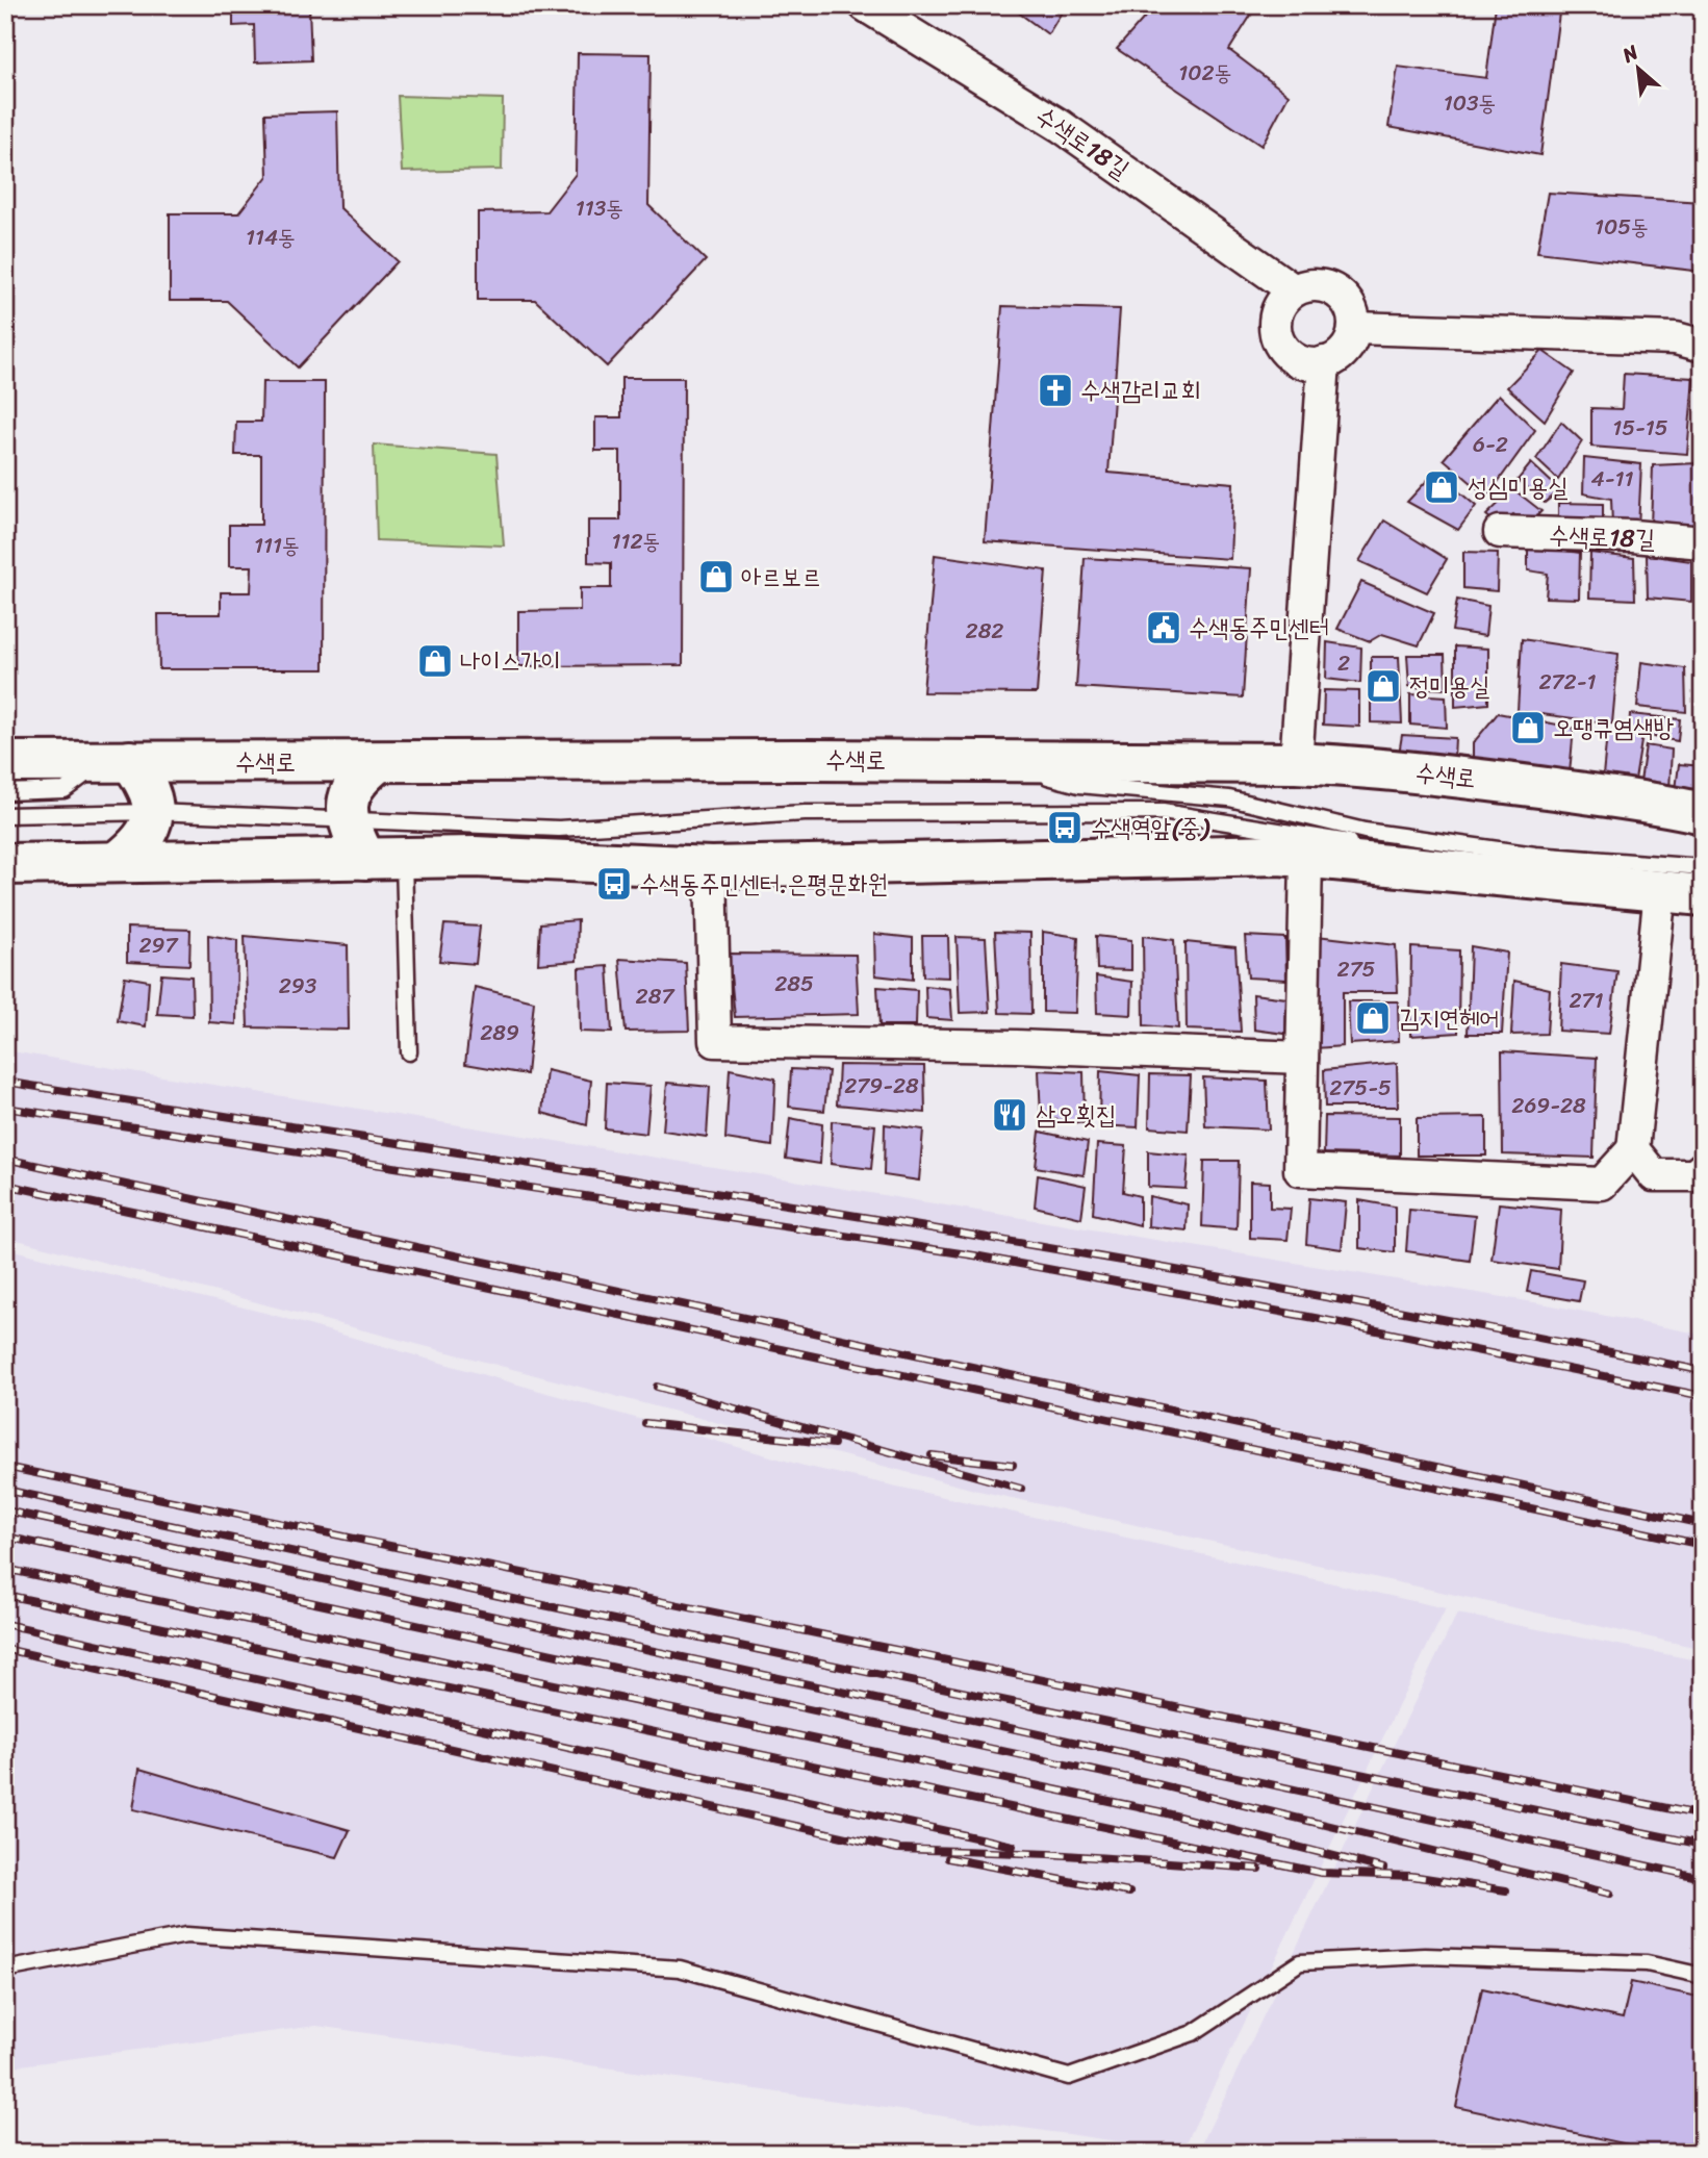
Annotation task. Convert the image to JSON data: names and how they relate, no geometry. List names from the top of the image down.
{
  "streets": {
    "main road": ["수색로"],
    "street": ["수색로18길"]
  },
  "places": {
    "church": ["수색감리교회"],
    "shop": [
      "성심미용실",
      "아르보르",
      "나이스가이",
      "정미용실",
      "오땡큐염색방",
      "김지연헤어"
    ],
    "public building": ["수색동주민센터"],
    "bus stop": ["수색역앞(중)", "수색동주민센터.은평문화원"],
    "restaurant": ["삼오횟집"]
  },
  "house_numbers": [
    "102동",
    "103동",
    "113동",
    "105동",
    "114동",
    "15-15",
    "6-2",
    "4-11",
    "112동",
    "111동",
    "282",
    "2",
    "272-1",
    "297",
    "275",
    "285",
    "293",
    "287",
    "271",
    "289",
    "279-28",
    "275-5",
    "269-28"
  ],
  "north": "top left"
}
